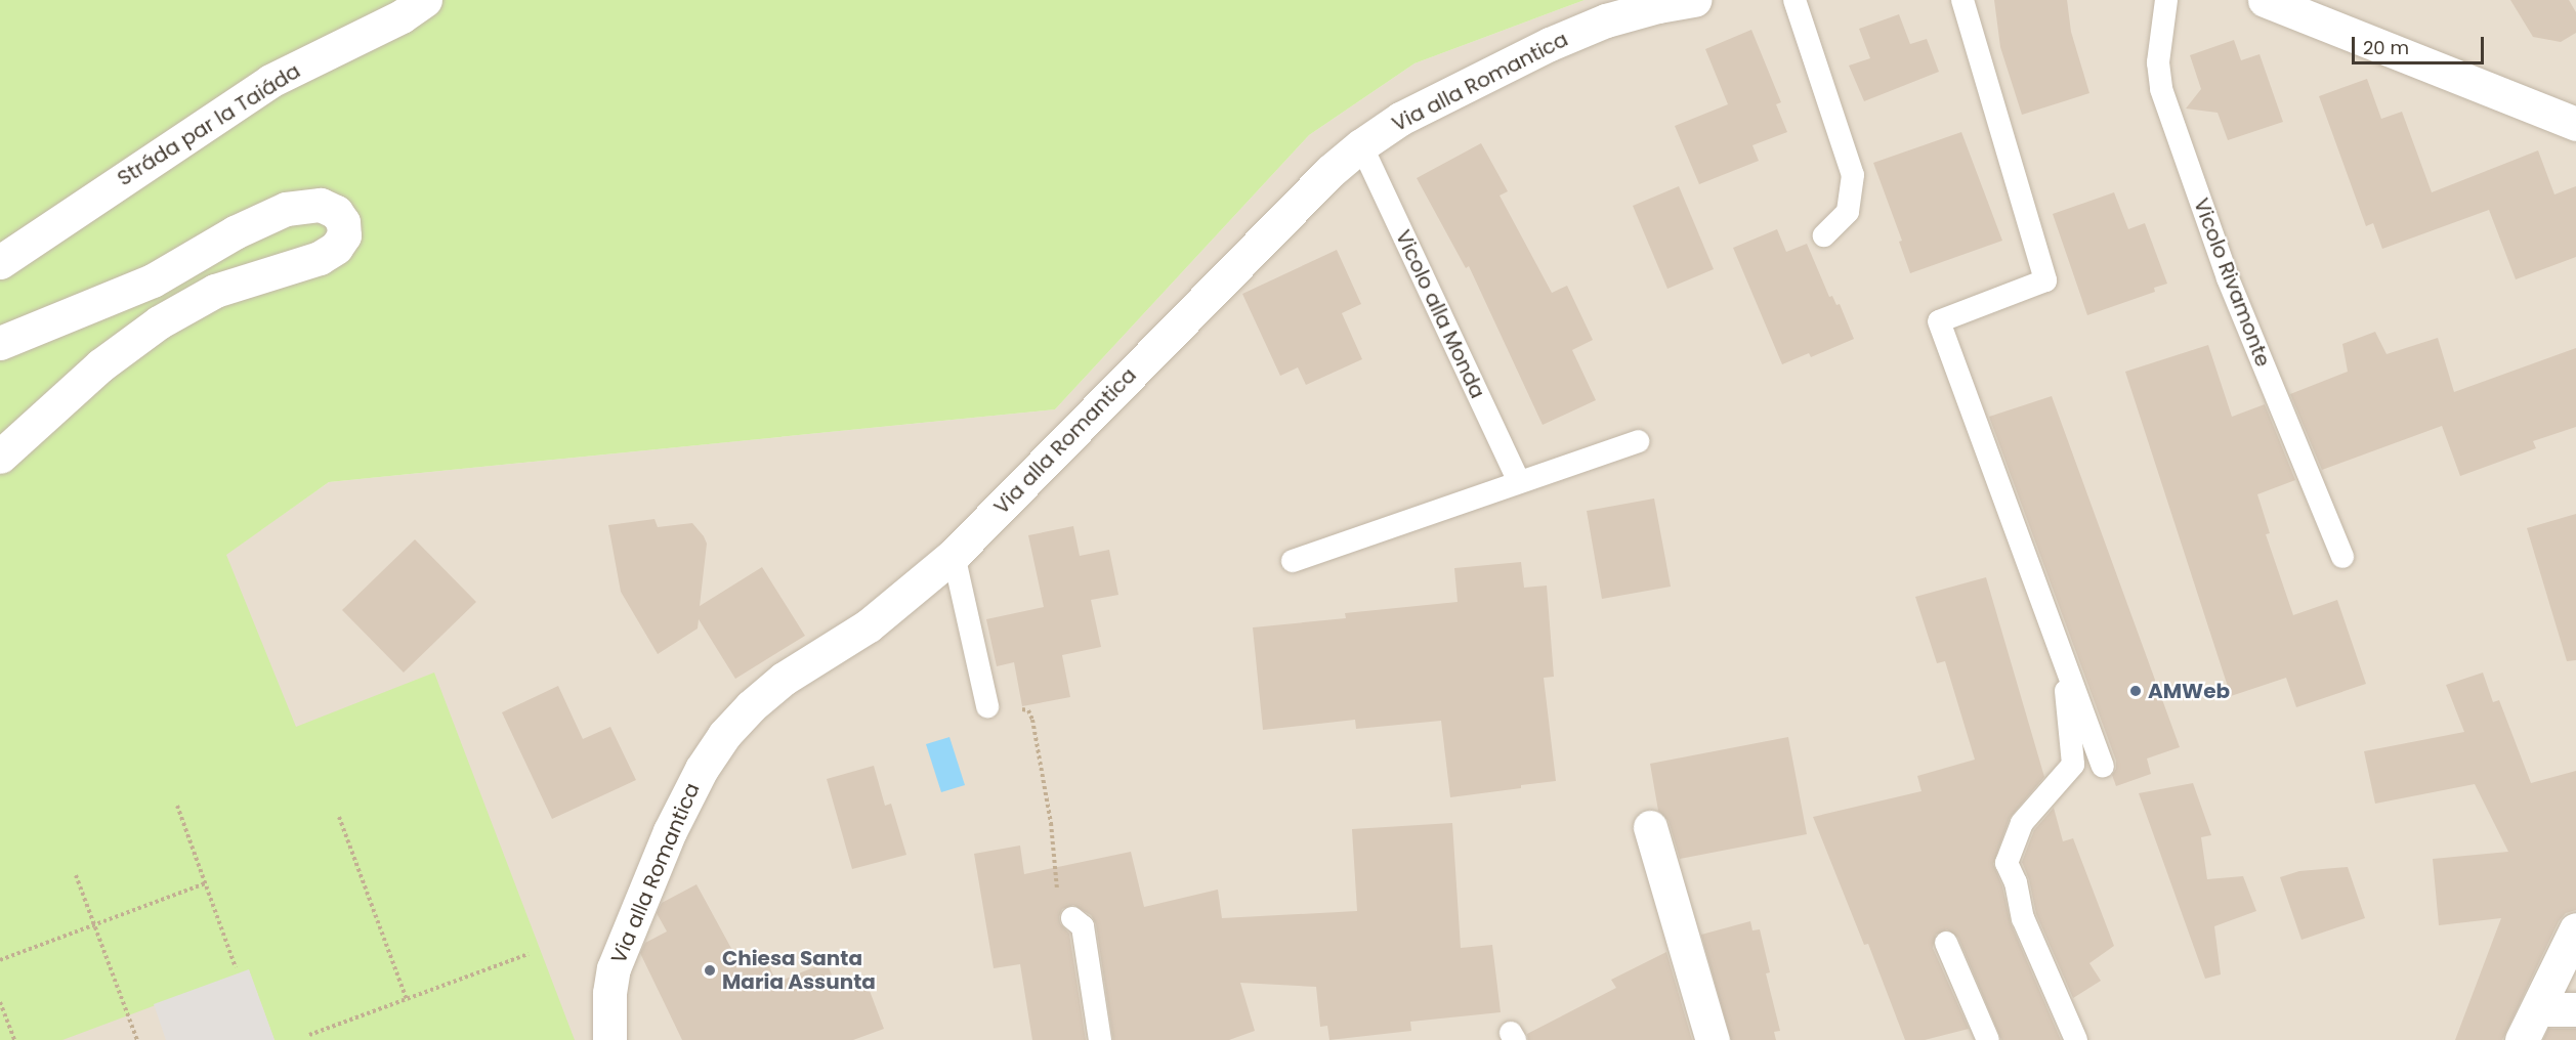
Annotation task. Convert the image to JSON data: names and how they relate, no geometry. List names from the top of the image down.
{
  "streets": {
    "street": ["Via alla Romantica", "Stráda par la Taiáda"],
    "lane": ["Vicolo Rivamonte", "Vicolo alla Monda"]
  },
  "crossings": [
    ["Via alla Romantica", "Vicolo alla Monda"]
  ],
  "places": ["AMWeb", "Chiesa Santa Maria Assunta"],
  "scale_bar": "20 m"
}
